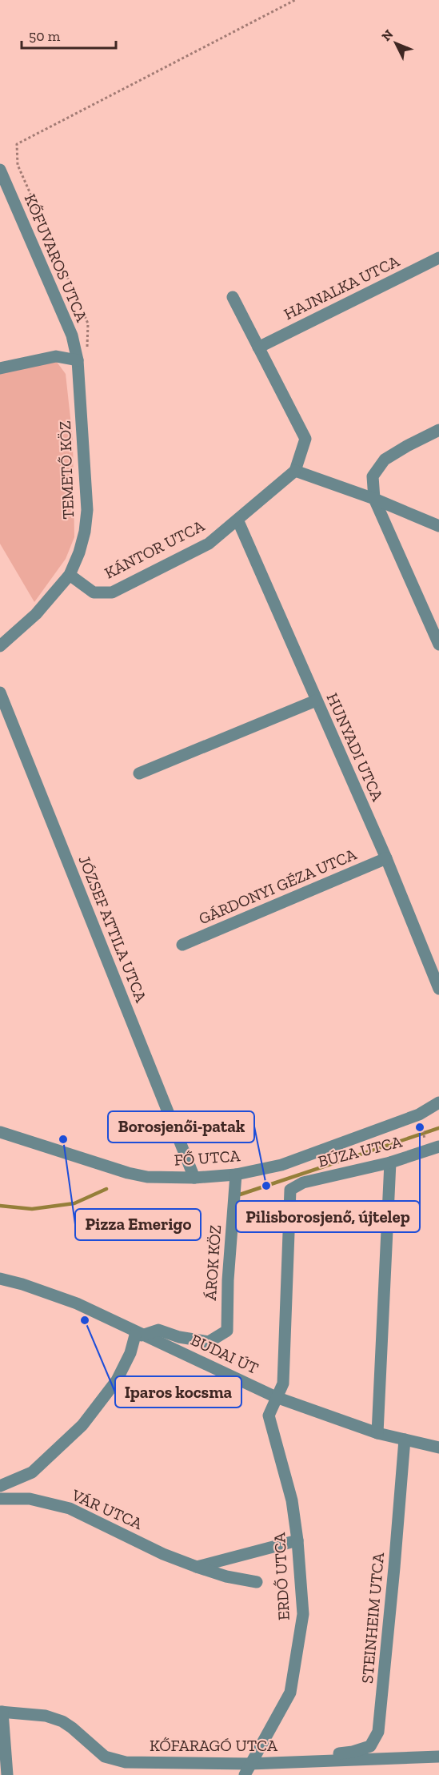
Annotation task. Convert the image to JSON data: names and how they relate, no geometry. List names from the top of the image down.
{
  "streets": {
    "street": [
      "KŐFUVAROS UTCA",
      "HAJNALKA UTCA",
      "TEMETŐ KÖZ",
      "KÁNTOR UTCA",
      "HUNYADI UTCA",
      "GÁRDONYI GÉZA UTCA",
      "JÓZSEF ATTILA UTCA",
      "BÚZA UTCA",
      "FŐ UTCA",
      "ÁROK KÖZ",
      "BUDAI ÚT",
      "VÁR UTCA",
      "ERDŐ UTCA",
      "STEINHEIM UTCA",
      "KŐFARAGÓ UTCA"
    ]
  },
  "crossings": [
    ["KŐFUVAROS UTCA", "TEMETŐ KÖZ"],
    ["TEMETŐ KÖZ", "KÁNTOR UTCA"],
    ["KÁNTOR UTCA", "HUNYADI UTCA"],
    ["HUNYADI UTCA", "GÁRDONYI GÉZA UTCA"],
    ["JÓZSEF ATTILA UTCA", "FŐ UTCA"],
    ["BÚZA UTCA", "ERDŐ UTCA"],
    ["FŐ UTCA", "ÁROK KÖZ"],
    ["ÁROK KÖZ", "BUDAI ÚT"],
    ["BUDAI ÚT", "ERDŐ UTCA"],
    ["BUDAI ÚT", "STEINHEIM UTCA"],
    ["ERDŐ UTCA", "KŐFARAGÓ UTCA"],
    ["STEINHEIM UTCA", "KŐFARAGÓ UTCA"]
  ],
  "places": [
    "Pilisborosjenő, újtelep",
    "Pizza Emerigo",
    "Borosjenői-patak",
    "Iparos kocsma"
  ],
  "scale_bar": "50 m",
  "north": "top left"
}
